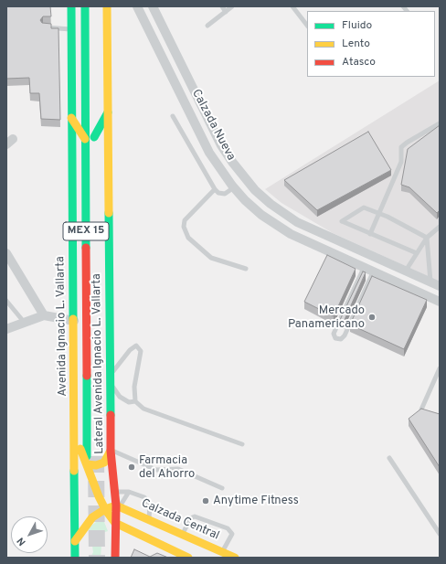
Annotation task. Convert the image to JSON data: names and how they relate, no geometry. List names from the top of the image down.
{
  "streets": {
    "main road": [
      "MEX 15",
      "Avenida Ignacio L. Vallarta",
      "Lateral Avenida Ignacio L. Vallarta",
      "Calzada Central"
    ],
    "street": ["Calzada Nueva"]
  },
  "crossings": [
    ["Lateral Avenida Ignacio L. Vallarta", "Calzada Central"]
  ],
  "places": ["Mercado Panamericano", "Farmacia del Ahorro", "Anytime Fitness"],
  "legend": ["Fluido", "Lento", "Atasco"],
  "north": "bottom left"
}
